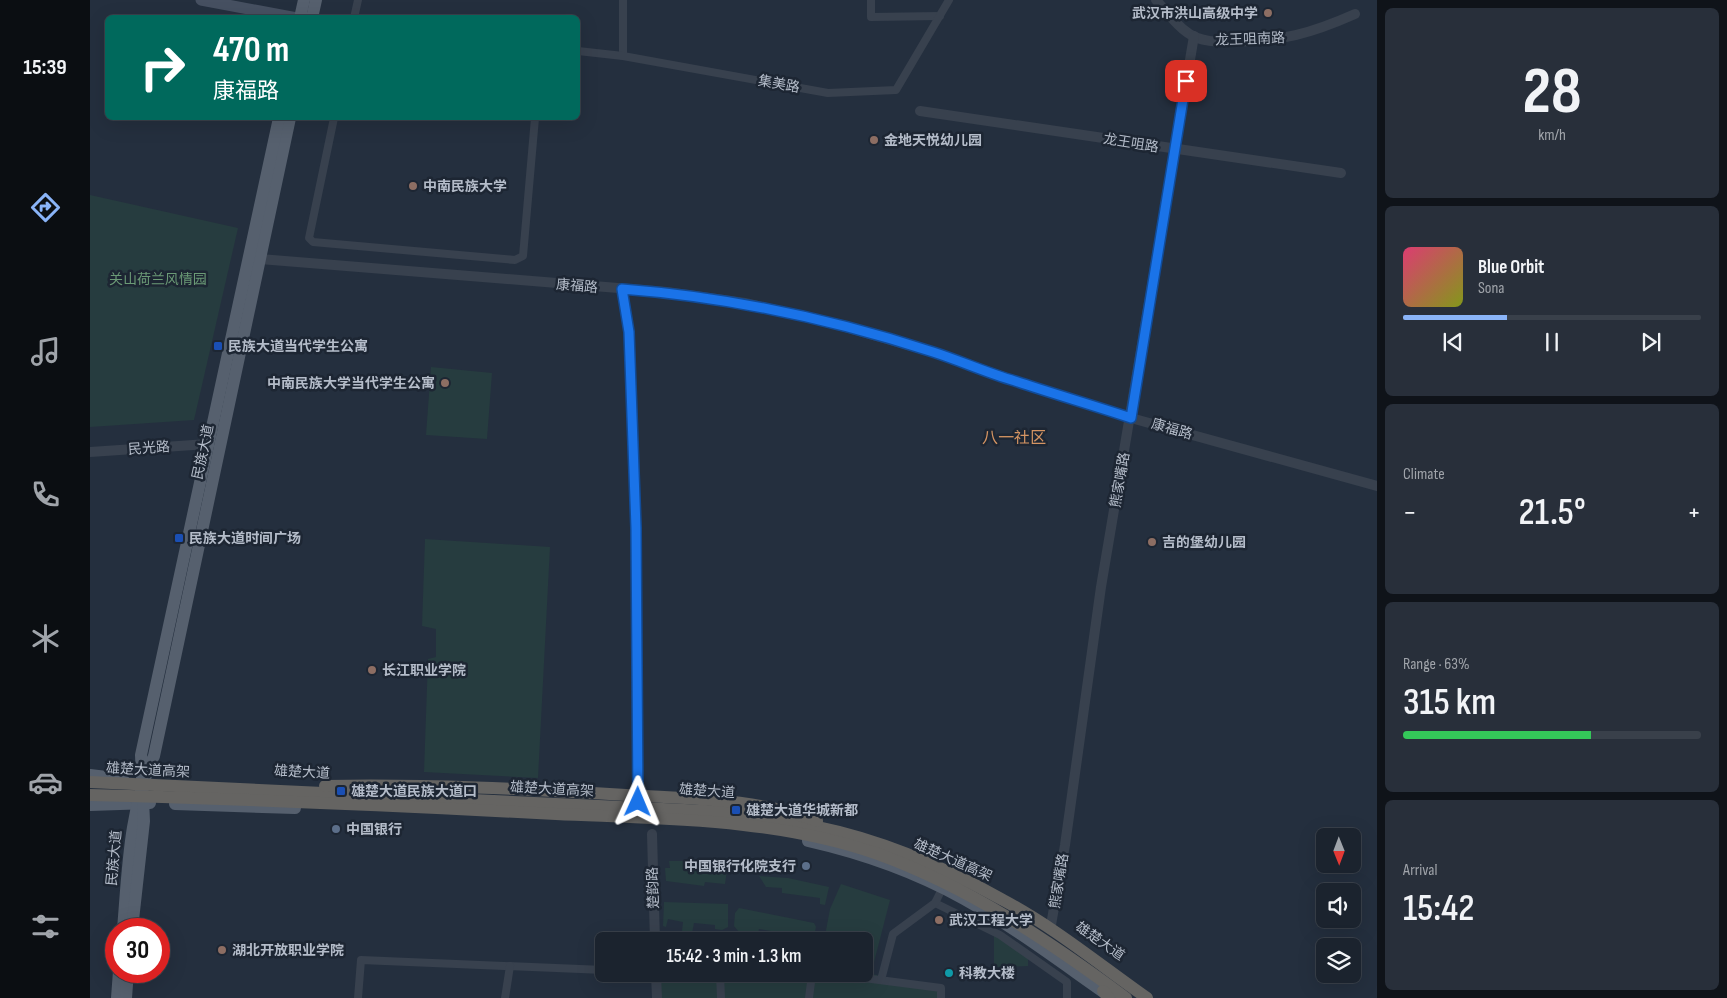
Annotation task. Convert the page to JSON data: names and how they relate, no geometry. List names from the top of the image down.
{
  "streets": {
    "highway": ["雄楚大道高架"],
    "main road": ["民族大道", "雄楚大道"],
    "street": [
      "龙王咀南路",
      "集美路",
      "龙王咀路",
      "康福路",
      "民光路",
      "熊家嘴路",
      "楚韵路"
    ]
  },
  "crossings": [
    ["龙王咀南路", "熊家嘴路"],
    ["龙王咀路", "熊家嘴路"],
    ["康福路", "民族大道"],
    ["康福路", "熊家嘴路"],
    ["民光路", "民族大道"],
    ["民族大道", "雄楚大道"],
    ["熊家嘴路", "雄楚大道"]
  ],
  "districts": ["八一社区"],
  "parks": ["关山荷兰风情园"],
  "places": {
    "other": [
      "武汉市洪山高级中学",
      "金地天悦幼儿园",
      "中南民族大学",
      "中南民族大学当代学生公寓",
      "吉的堡幼儿园",
      "长江职业学院",
      "中国银行",
      "中国银行化院支行",
      "武汉工程大学",
      "湖北开放职业学院",
      "科教大楼"
    ],
    "transit": [
      "民族大道当代学生公寓",
      "民族大道时间广场",
      "雄楚大道民族大道口",
      "雄楚大道华城新都"
    ]
  },
  "north": "bottom",
  "page": {
    "tabs": "15:39",
    "tile": [
      ["28", "km/h"],
      "Climate",
      ["Range · 63%", "315 km"],
      ["Arrival", "15:42"]
    ],
    "turn": ["470 m", "康福路"],
    "song": ["Blue Orbit", "Sona"],
    "heat": ["−", "21.5°", "+"],
    "limit": "30",
    "trip": "15:42 · 3 min · 1.3 km"
  }
}
